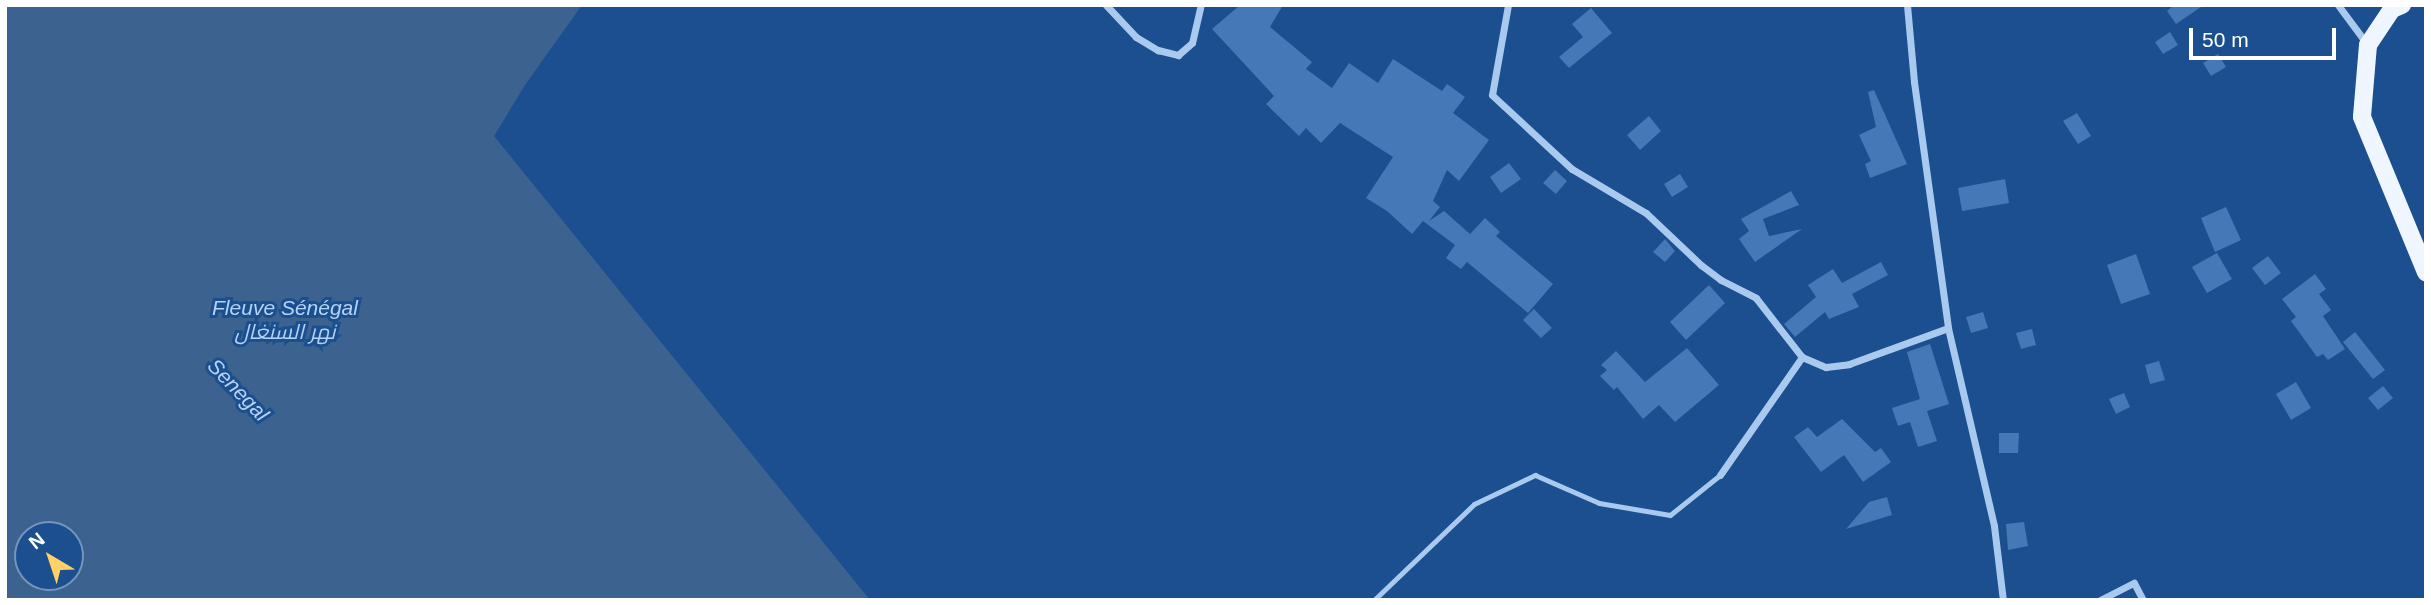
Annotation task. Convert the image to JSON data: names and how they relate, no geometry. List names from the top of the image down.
{
  "water": ["Fleuve Sénégal نهر السنغال", "Senegal"],
  "scale_bar": "50 m",
  "north": "top left"
}
